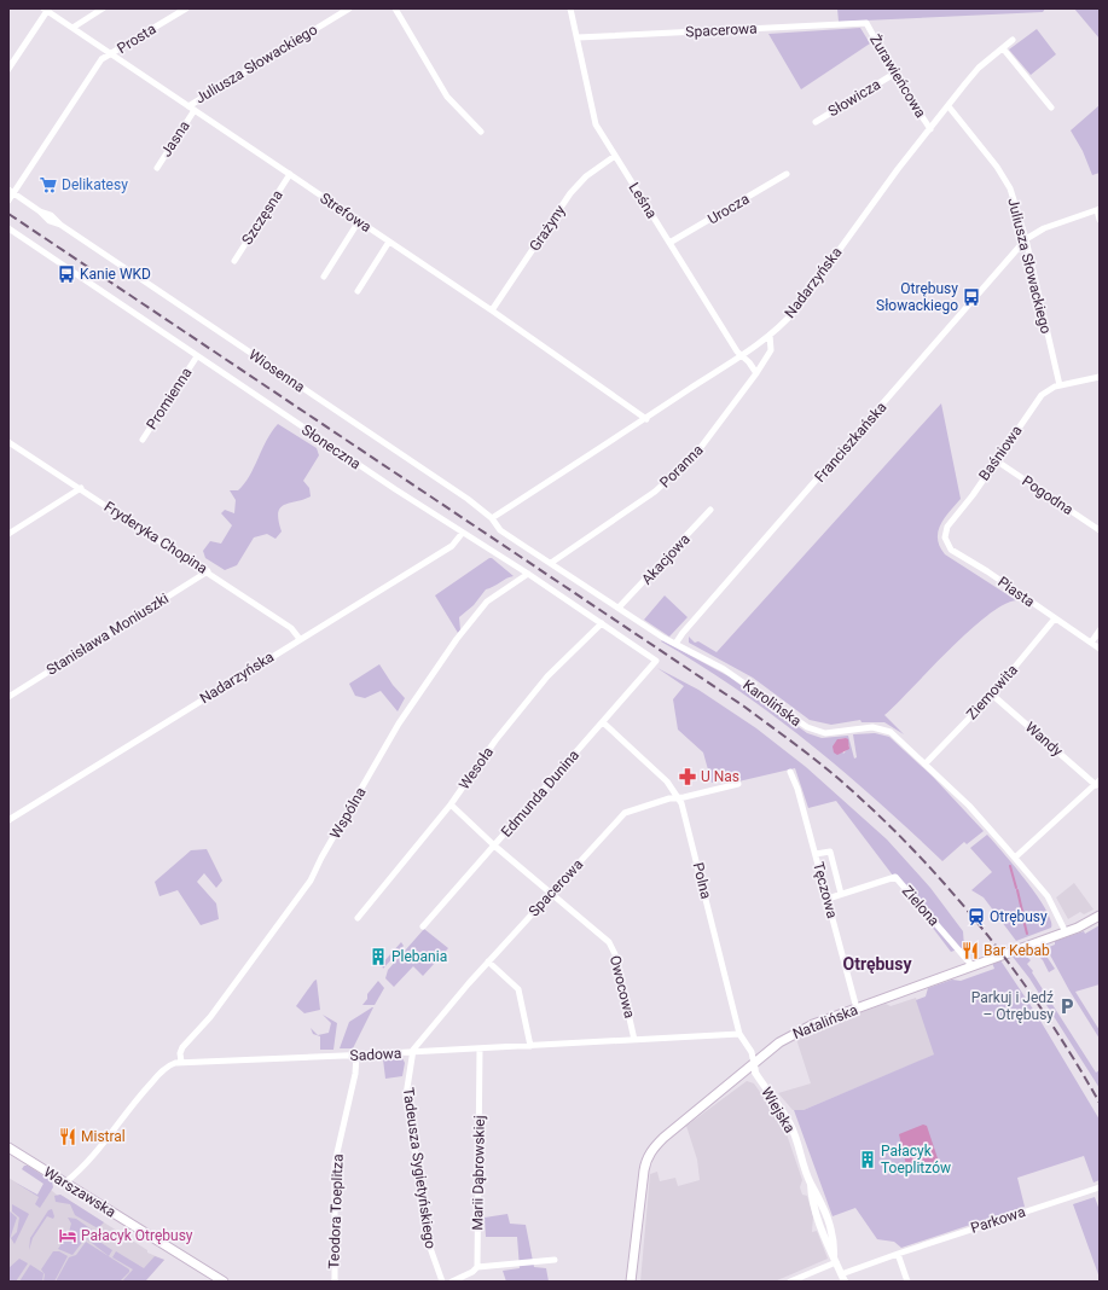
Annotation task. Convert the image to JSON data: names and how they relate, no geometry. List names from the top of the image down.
{
  "streets": {
    "main road": ["Natalińska", "Warszawska"],
    "street": [
      "Spacerowa",
      "Prosta",
      "Juliusza Słowackiego",
      "Żurawieńcowa",
      "Słowicza",
      "Jasna",
      "Leśna",
      "Urocza",
      "Strefowa",
      "Szczęsna",
      "Grażyny",
      "Nadarzyńska",
      "Wiosenna",
      "Promienna",
      "Franciszkańska",
      "Słoneczna",
      "Baśniowa",
      "Poranna",
      "Pogodna",
      "Fryderyka Chopina",
      "Akacjowa",
      "Piasta",
      "Stanisława Moniuszki",
      "Ziemowita",
      "Karolińska",
      "Wandy",
      "Wesoła",
      "Edmunda Dunina",
      "Wspólna",
      "Polna",
      "Tęczowa",
      "Zielona",
      "Owocowa",
      "Sadowa",
      "Wiejska",
      "Tadeusza Sygietyńskiego",
      "Marii Dąbrowskiej",
      "Teodora Toeplitza",
      "Parkowa"
    ]
  },
  "crossings": [
    ["Spacerowa", "Żurawieńcowa"],
    ["Spacerowa", "Leśna"],
    ["Spacerowa", "Polna"],
    ["Spacerowa", "Owocowa"],
    ["Spacerowa", "Sadowa"],
    ["Spacerowa", "Tadeusza Sygietyńskiego"],
    ["Prosta", "Strefowa"],
    ["Prosta", "Wiosenna"],
    ["Juliusza Słowackiego", "Strefowa"],
    ["Juliusza Słowackiego", "Nadarzyńska"],
    ["Juliusza Słowackiego", "Franciszkańska"],
    ["Juliusza Słowackiego", "Baśniowa"],
    ["Żurawieńcowa", "Słowicza"],
    ["Żurawieńcowa", "Nadarzyńska"],
    ["Jasna", "Strefowa"],
    ["Leśna", "Urocza"],
    ["Leśna", "Grażyny"],
    ["Leśna", "Nadarzyńska"],
    ["Leśna", "Poranna"],
    ["Strefowa", "Szczęsna"],
    ["Strefowa", "Grażyny"],
    ["Strefowa", "Nadarzyńska"],
    ["Nadarzyńska", "Wiosenna"],
    ["Nadarzyńska", "Słoneczna"],
    ["Nadarzyńska", "Poranna"],
    ["Nadarzyńska", "Fryderyka Chopina"],
    ["Nadarzyńska", "Karolińska"],
    ["Wiosenna", "Karolińska"],
    ["Promienna", "Słoneczna"],
    ["Franciszkańska", "Karolińska"],
    ["Słoneczna", "Wesoła"],
    ["Słoneczna", "Edmunda Dunina"],
    ["Słoneczna", "Wspólna"],
    ["Baśniowa", "Pogodna"],
    ["Baśniowa", "Piasta"],
    ["Poranna", "Karolińska"],
    ["Fryderyka Chopina", "Stanisława Moniuszki"],
    ["Akacjowa", "Karolińska"],
    ["Piasta", "Ziemowita"],
    ["Ziemowita", "Karolińska"],
    ["Ziemowita", "Wandy"],
    ["Karolińska", "Natalińska"],
    ["Wesoła", "Owocowa"],
    ["Edmunda Dunina", "Polna"],
    ["Edmunda Dunina", "Owocowa"],
    ["Wspólna", "Sadowa"],
    ["Polna", "Natalińska"],
    ["Polna", "Sadowa"],
    ["Polna", "Wiejska"],
    ["Tęczowa", "Zielona"],
    ["Tęczowa", "Natalińska"],
    ["Zielona", "Natalińska"],
    ["Owocowa", "Sadowa"],
    ["Natalińska", "Wiejska"],
    ["Sadowa", "Tadeusza Sygietyńskiego"],
    ["Sadowa", "Marii Dąbrowskiej"],
    ["Sadowa", "Warszawska"],
    ["Sadowa", "Teodora Toeplitza"],
    ["Wiejska", "Parkowa"]
  ],
  "districts": ["Otrębusy"],
  "places": {
    "supermarket": ["Delikatesy"],
    "bus stop": ["Kanie WKD", "Otrębusy Słowackiego"],
    "pharmacy": ["U Nas"],
    "station": ["Otrębusy"],
    "restaurant": ["Bar Kebab", "Mistral"],
    "building": ["Plebania", "Pałacyk Toeplitzów"],
    "parking": ["Parkuj i Jedź – Otrębusy"],
    "hotel": ["Pałacyk Otrębusy"]
  }
}
